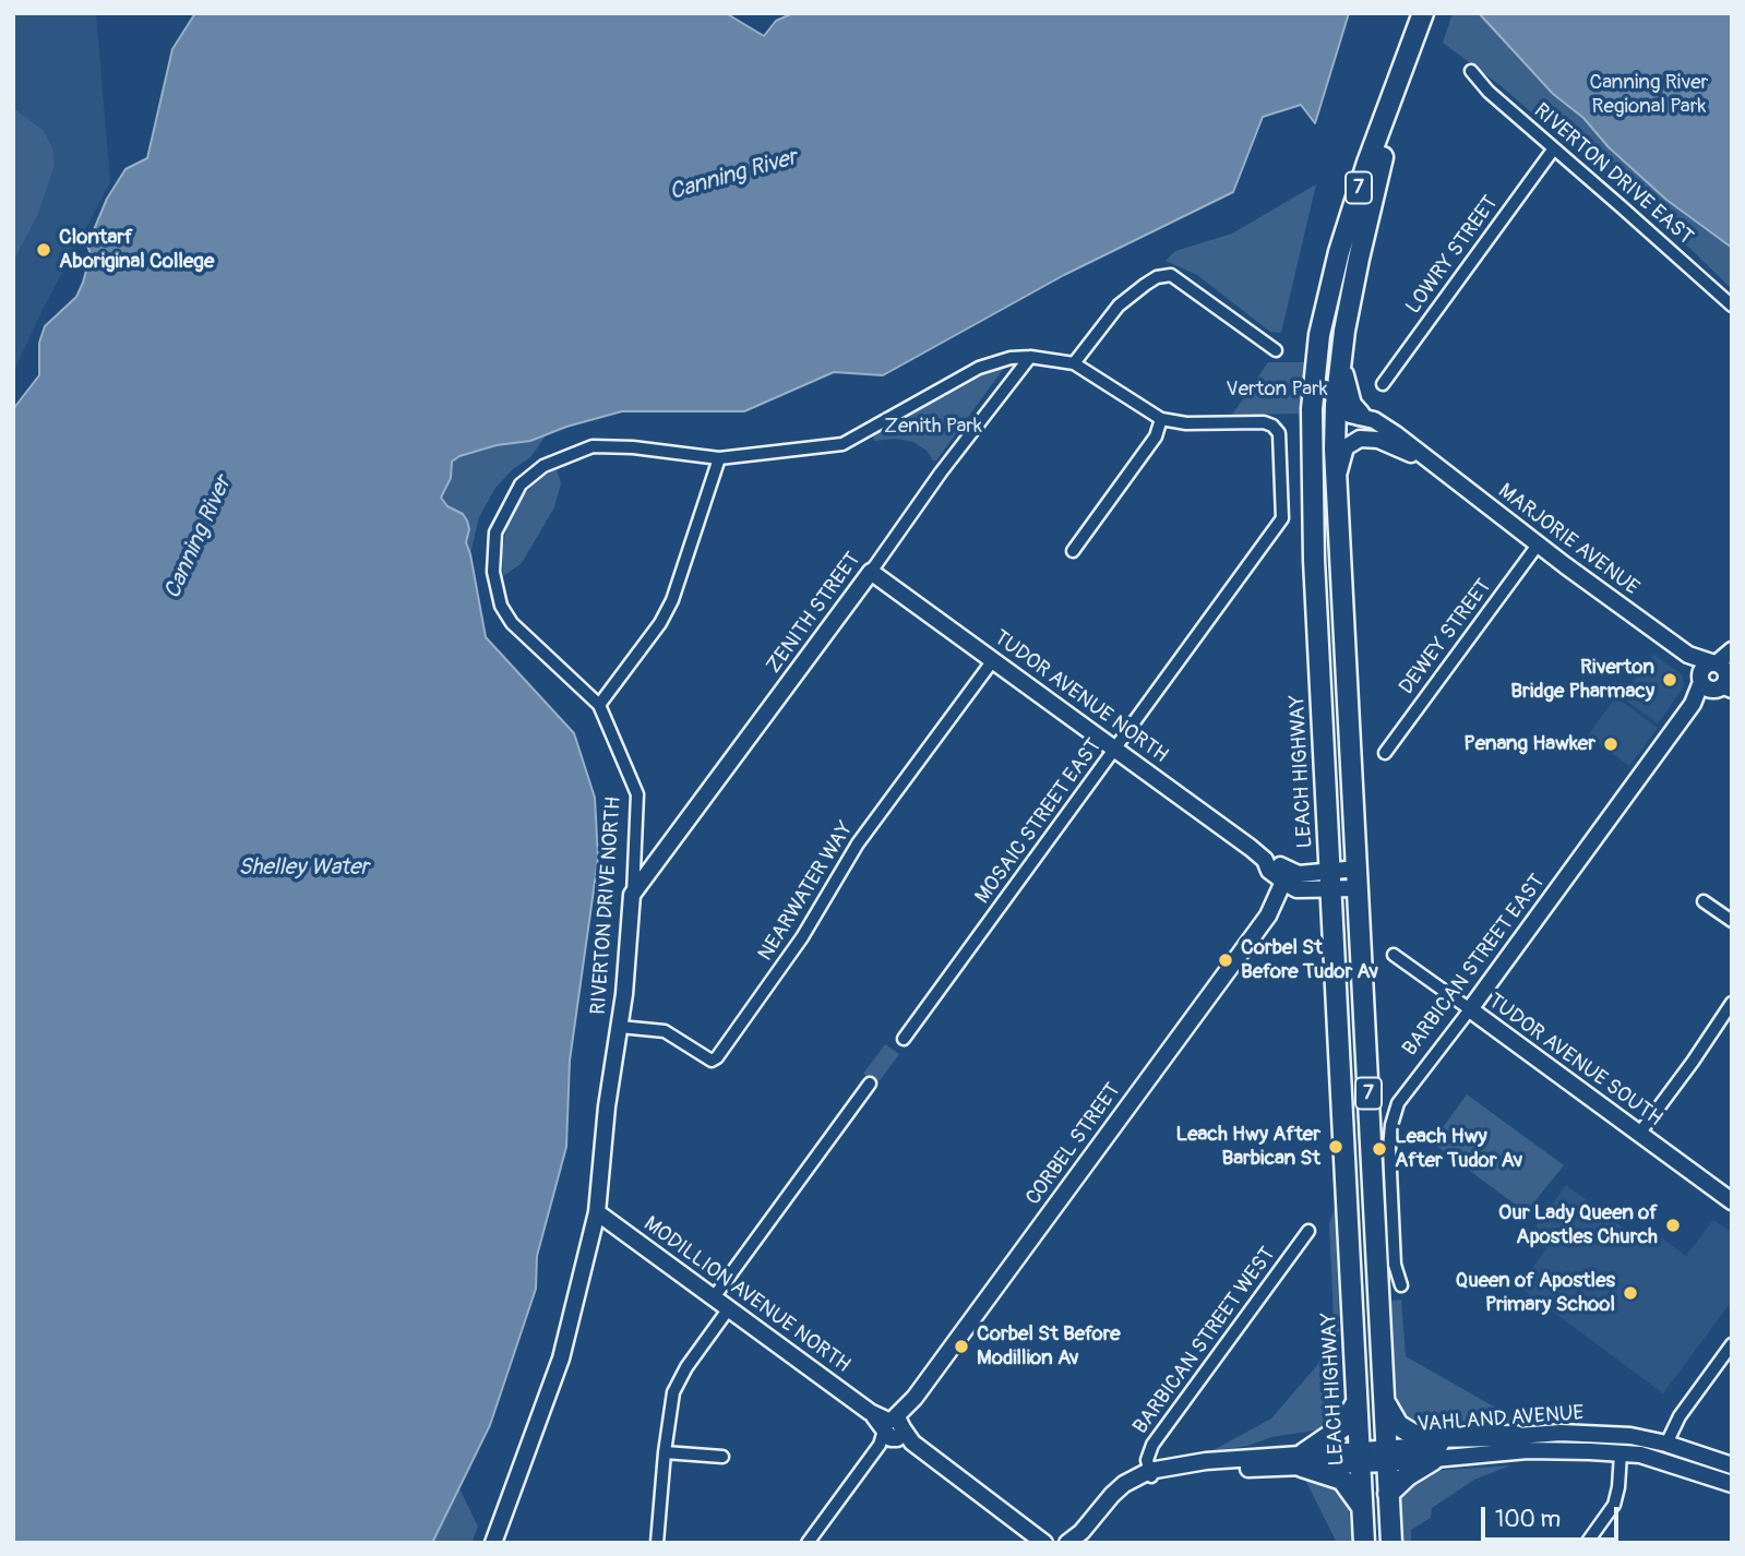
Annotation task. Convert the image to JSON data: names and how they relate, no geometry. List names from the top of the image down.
{
  "streets": {
    "highway": ["7", "LEACH HIGHWAY"],
    "street": [
      "RIVERTON DRIVE EAST",
      "LOWRY STREET",
      "MARJORIE AVENUE",
      "ZENITH STREET",
      "DEWEY STREET",
      "TUDOR AVENUE NORTH",
      "MOSAIC STREET EAST",
      "NEARWATER WAY",
      "RIVERTON DRIVE NORTH",
      "BARBICAN STREET EAST",
      "TUDOR AVENUE SOUTH",
      "CORBEL STREET",
      "MODILLION AVENUE NORTH",
      "BARBICAN STREET WEST",
      "VAHLAND AVENUE"
    ]
  },
  "crossings": [
    ["RIVERTON DRIVE EAST", "LOWRY STREET"],
    ["MARJORIE AVENUE", "DEWEY STREET"],
    ["MARJORIE AVENUE", "LEACH HIGHWAY"],
    ["MARJORIE AVENUE", "BARBICAN STREET EAST"],
    ["ZENITH STREET", "TUDOR AVENUE NORTH"],
    ["ZENITH STREET", "RIVERTON DRIVE NORTH"],
    ["TUDOR AVENUE NORTH", "LEACH HIGHWAY"],
    ["TUDOR AVENUE NORTH", "MOSAIC STREET EAST"],
    ["TUDOR AVENUE NORTH", "NEARWATER WAY"],
    ["TUDOR AVENUE NORTH", "CORBEL STREET"],
    ["LEACH HIGHWAY", "VAHLAND AVENUE"],
    ["NEARWATER WAY", "RIVERTON DRIVE NORTH"],
    ["RIVERTON DRIVE NORTH", "MODILLION AVENUE NORTH"],
    ["BARBICAN STREET EAST", "TUDOR AVENUE SOUTH"],
    ["CORBEL STREET", "MODILLION AVENUE NORTH"],
    ["BARBICAN STREET WEST", "VAHLAND AVENUE"]
  ],
  "water": ["Canning River", "Shelley Water"],
  "parks": ["Canning River Regional Park", "Verton Park", "Zenith Park"],
  "places": [
    "Clontarf Aboriginal College",
    "Riverton Bridge Pharmacy",
    "Penang Hawker",
    "Corbel St Before Tudor Av",
    "Leach Hwy After Barbican St",
    "Leach Hwy After Tudor Av",
    "Our Lady Queen of Apostles Church",
    "Queen of Apostles Primary School",
    "Corbel St Before Modillion Av"
  ],
  "scale_bar": "100 m"
}
